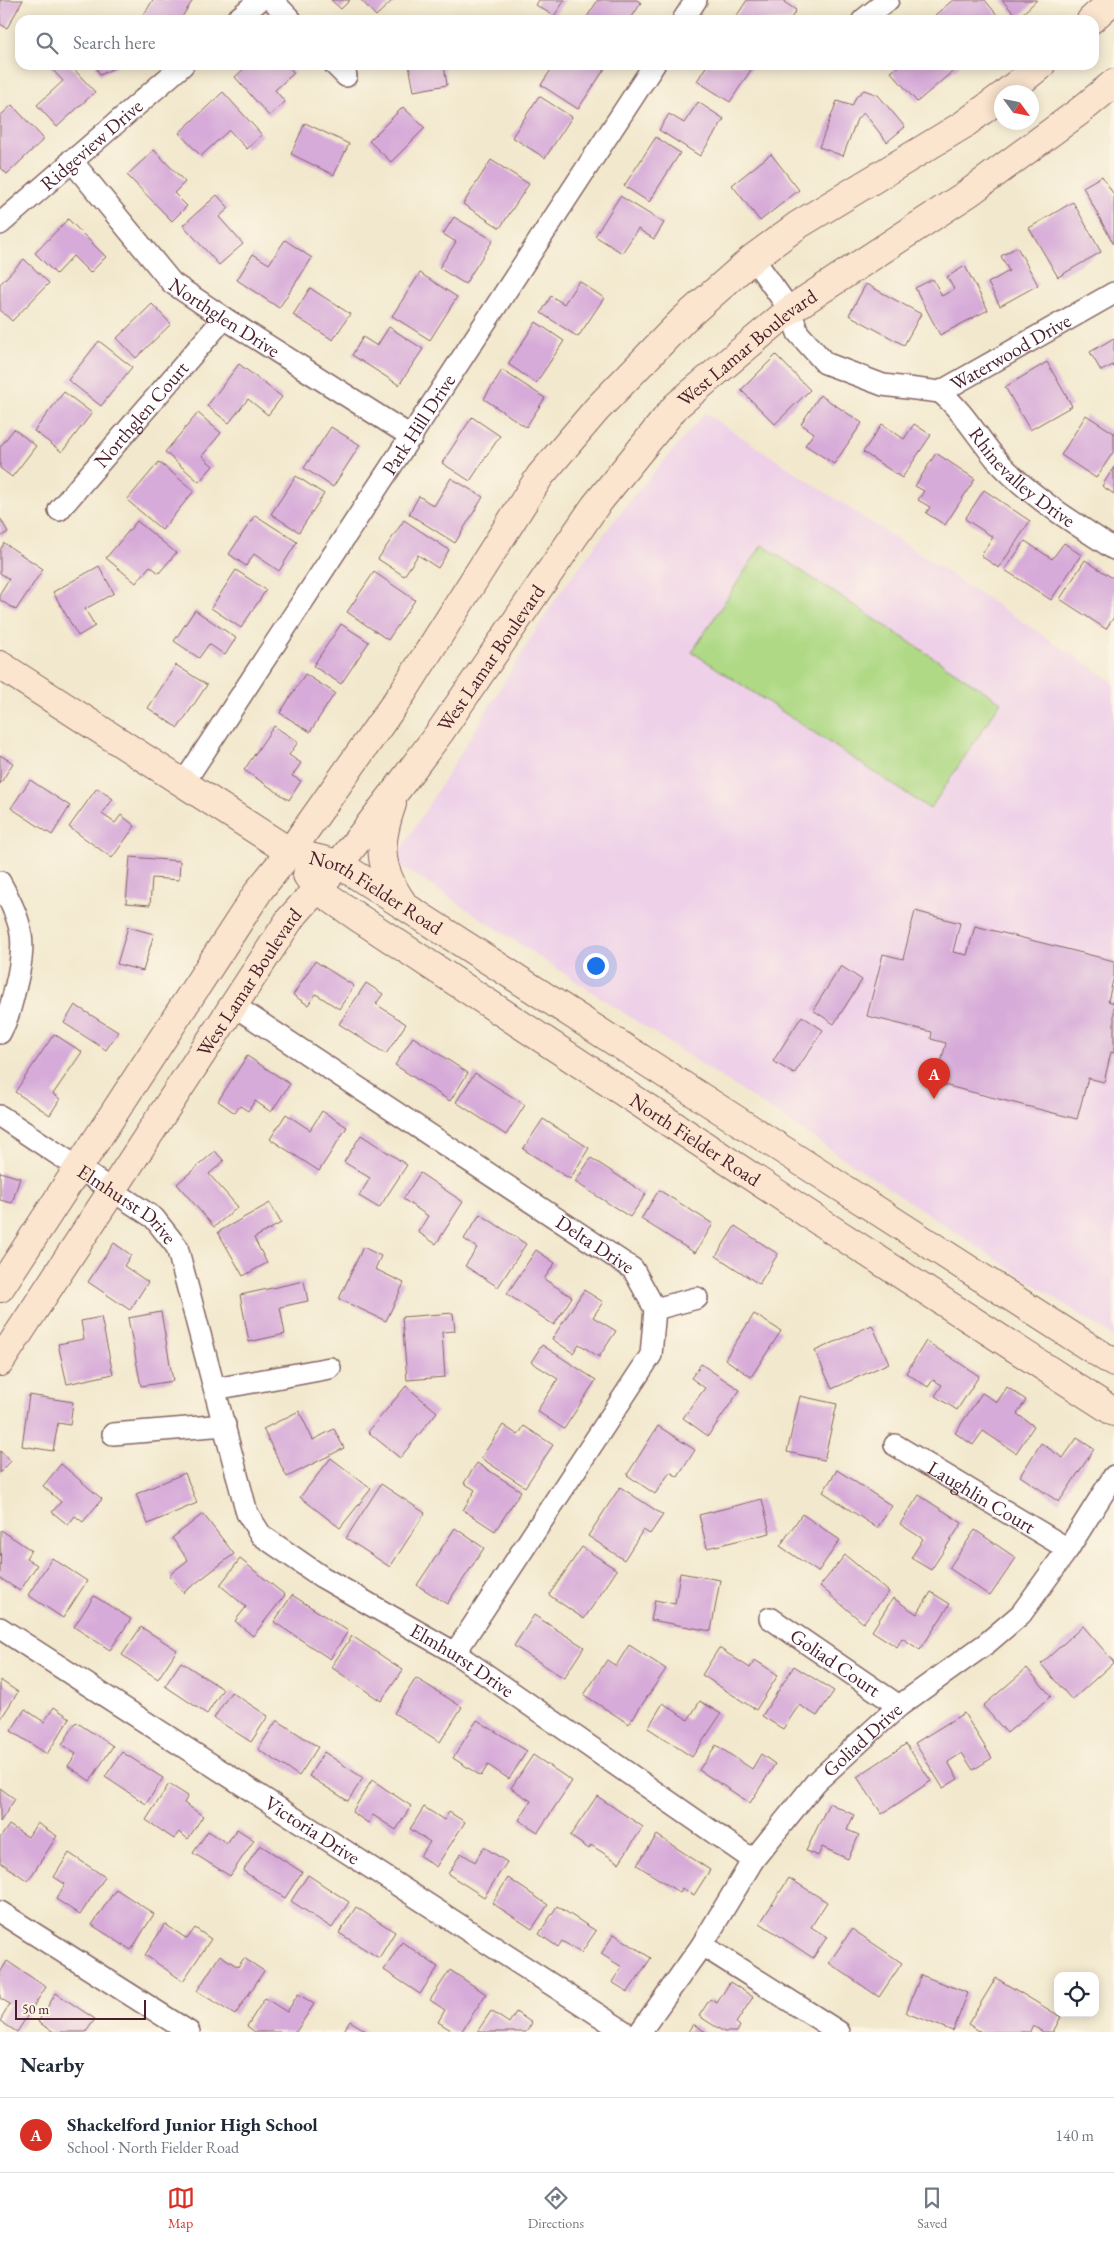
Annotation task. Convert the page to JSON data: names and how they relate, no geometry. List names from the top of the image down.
{
  "streets": {
    "main road": ["West Lamar Boulevard", "North Fielder Road"],
    "street": [
      "Ridgeview Drive",
      "Northglen Drive",
      "Waterwood Drive",
      "Northglen Court",
      "Park Hill Drive",
      "Rhinevalley Drive",
      "Elmhurst Drive",
      "Delta Drive",
      "Laughlin Court",
      "Goliad Court",
      "Goliad Drive",
      "Victoria Drive"
    ]
  },
  "crossings": [
    ["Ridgeview Drive", "Northglen Drive"],
    ["Northglen Drive", "Northglen Court"],
    ["Northglen Drive", "Park Hill Drive"],
    ["West Lamar Boulevard", "Waterwood Drive"],
    ["West Lamar Boulevard", "North Fielder Road"],
    ["West Lamar Boulevard", "Elmhurst Drive"],
    ["West Lamar Boulevard", "Delta Drive"],
    ["Waterwood Drive", "Rhinevalley Drive"],
    ["Park Hill Drive", "North Fielder Road"],
    ["Elmhurst Drive", "Goliad Drive"],
    ["Laughlin Court", "Goliad Drive"],
    ["Goliad Court", "Goliad Drive"]
  ],
  "scale_bar": "50 m",
  "north": "bottom right",
  "page": {
    "search": "Search here",
    "pins": "A",
    "scale": "50 m",
    "heading": "Nearby",
    "list": [
      {
        "mark": "A",
        "name": "Shackelford Junior High School",
        "note": "School · North Fielder Road",
        "value": "140 m"
      }
    ],
    "nav": ["Map", "Directions", "Saved"]
  }
}
